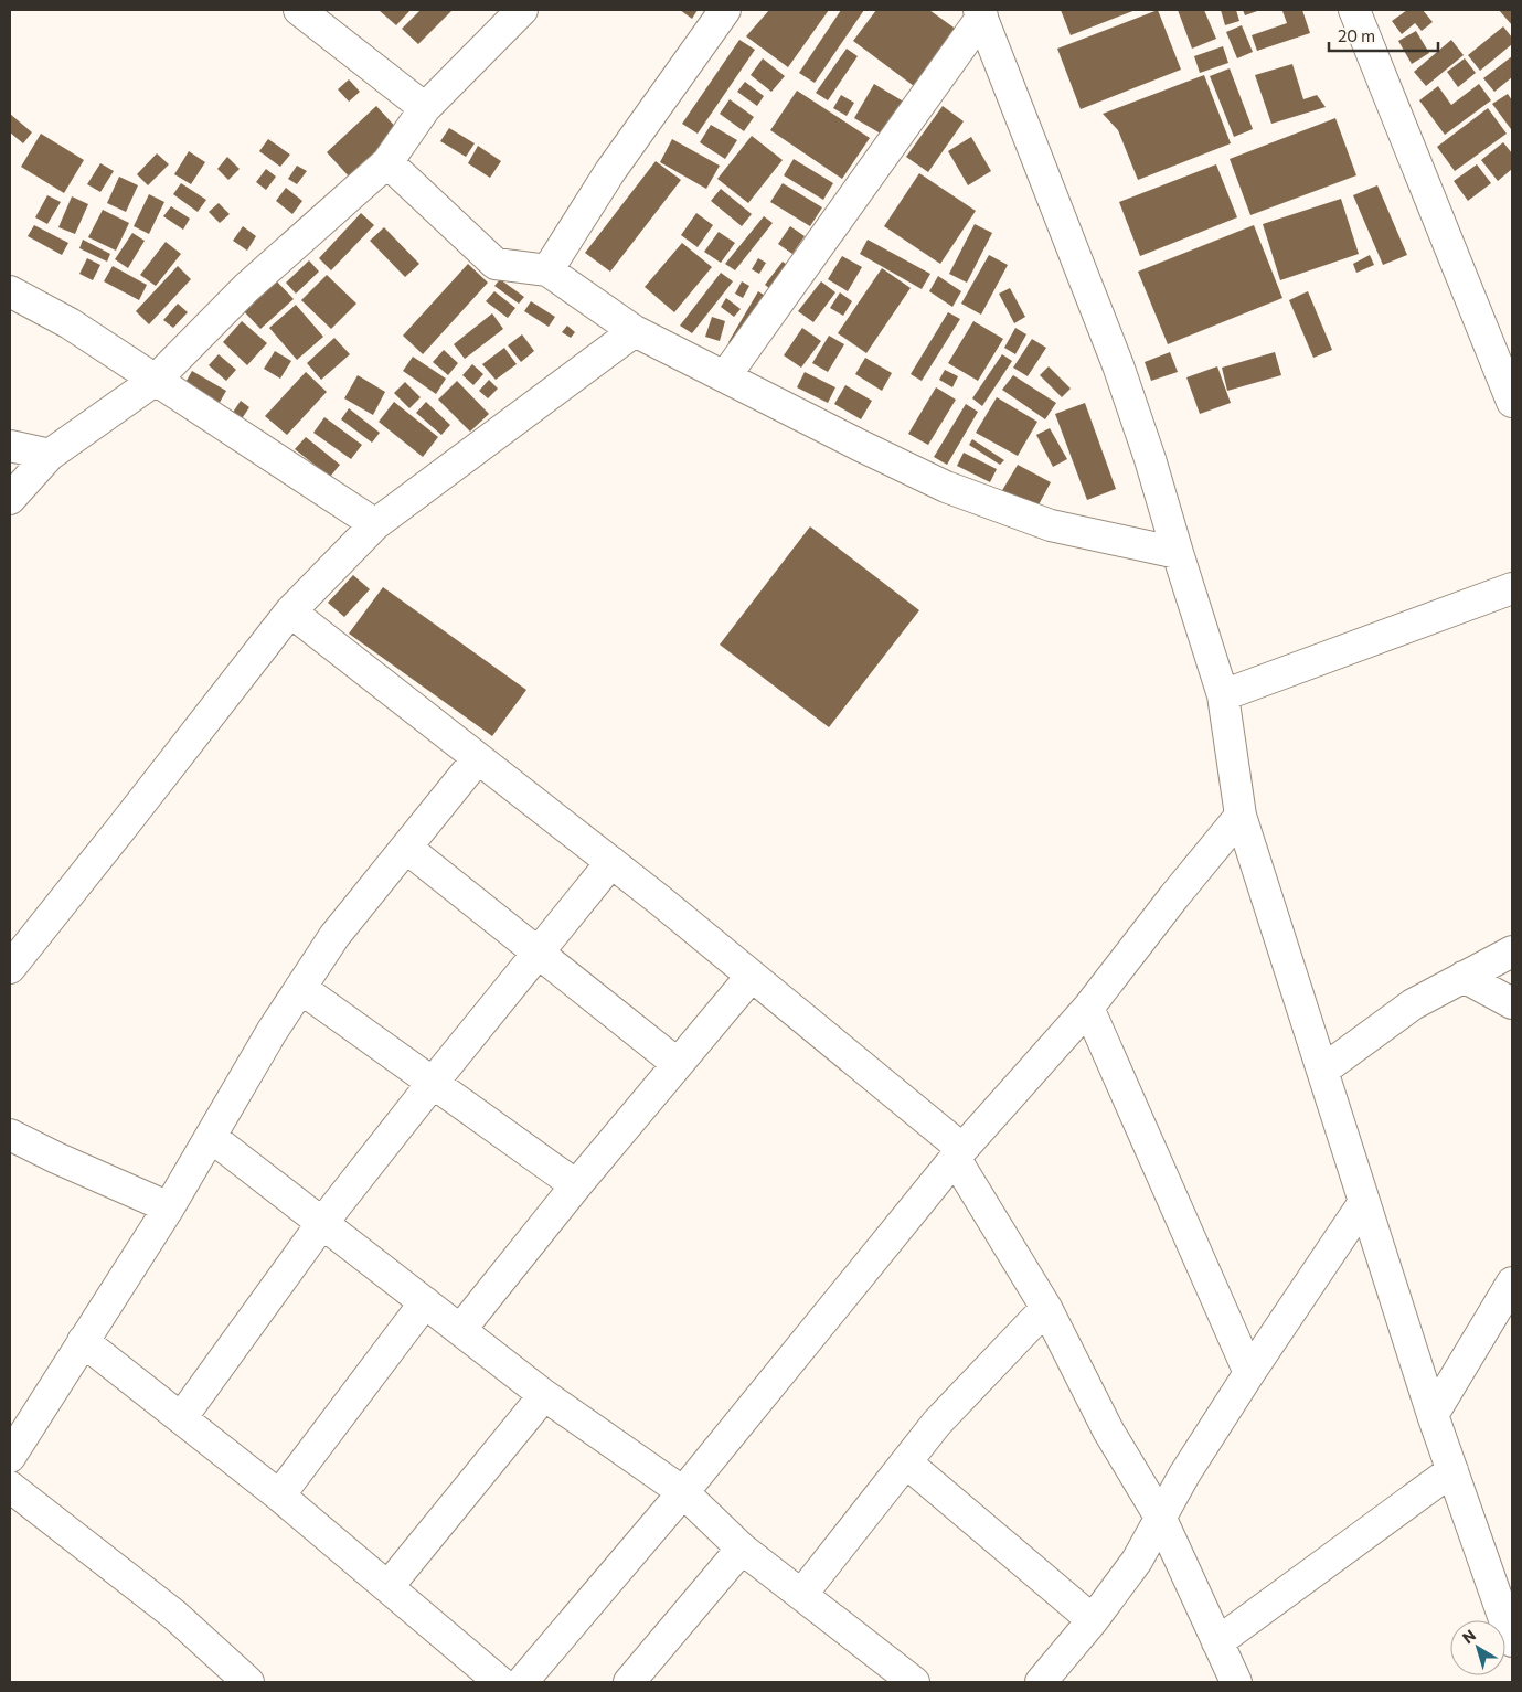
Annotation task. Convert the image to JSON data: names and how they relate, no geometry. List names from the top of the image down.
{
  "scale_bar": "20 m",
  "north": "top left"
}
